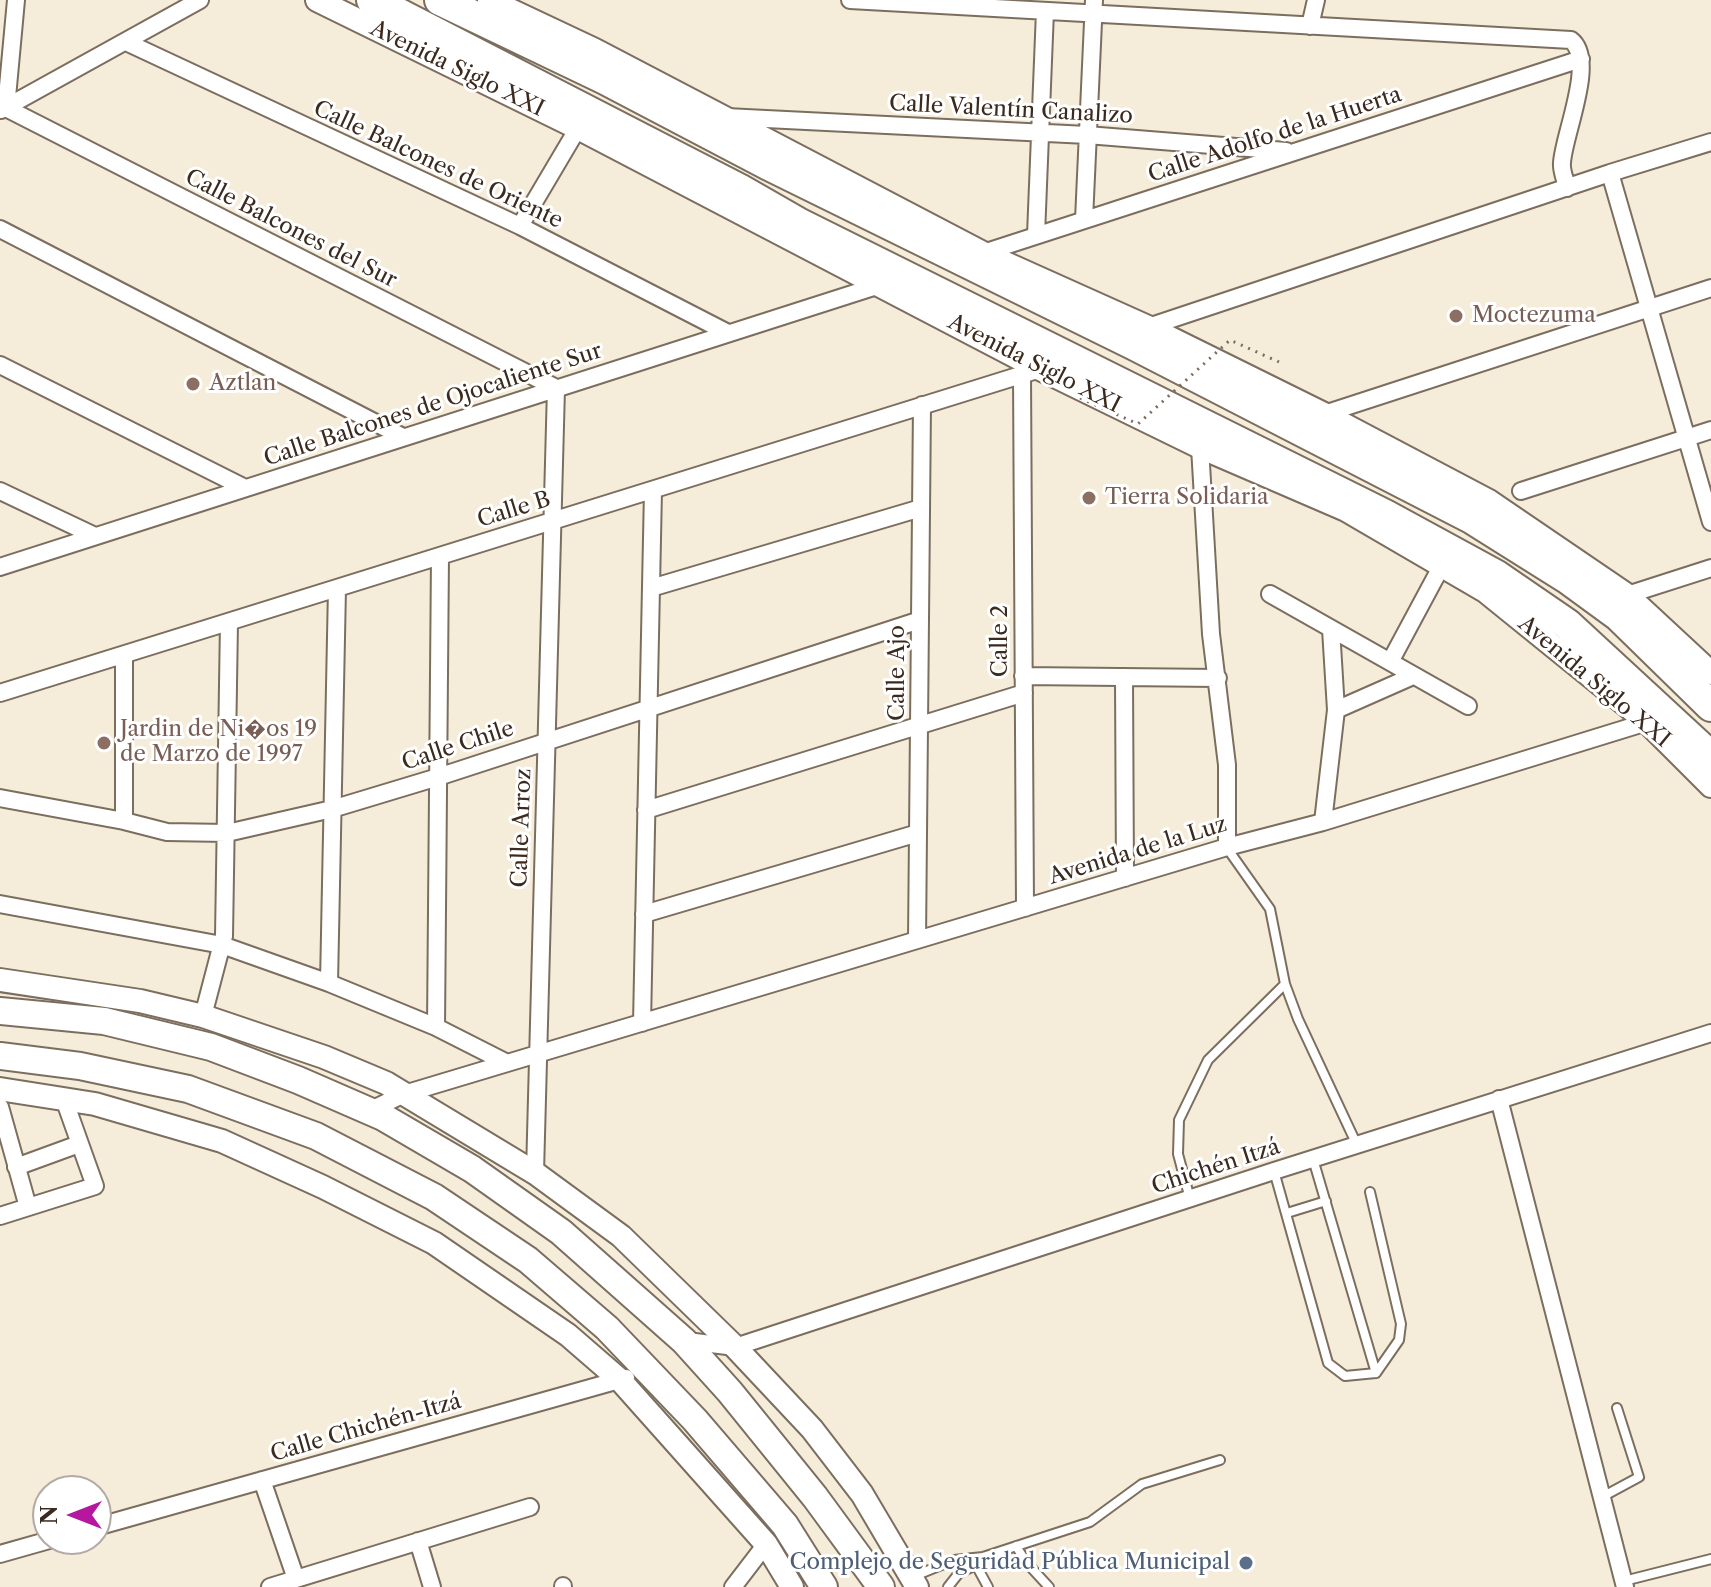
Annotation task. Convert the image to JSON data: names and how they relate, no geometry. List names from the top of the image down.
{
  "streets": {
    "highway": ["Avenida Siglo XXI"],
    "street": [
      "Calle Valentín Canalizo",
      "Calle Adolfo de la Huerta",
      "Calle Balcones de Oriente",
      "Calle Balcones del Sur",
      "Calle Balcones de Ojocaliente Sur",
      "Calle B",
      "Calle 2",
      "Calle Ajo",
      "Calle Chile",
      "Calle Arroz",
      "Avenida de la Luz",
      "Chichén Itzá",
      "Calle Chichén-Itzá"
    ]
  },
  "crossings": [
    ["Avenida Siglo XXI", "Calle Balcones de Ojocaliente Sur"],
    ["Avenida Siglo XXI", "Calle B"],
    ["Avenida Siglo XXI", "Calle 2"],
    ["Avenida Siglo XXI", "Avenida de la Luz"],
    ["Calle Valentín Canalizo", "Calle Adolfo de la Huerta"],
    ["Calle Balcones de Oriente", "Calle Balcones de Ojocaliente Sur"],
    ["Calle Balcones del Sur", "Calle Balcones de Ojocaliente Sur"],
    ["Calle Balcones del Sur", "Calle Arroz"],
    ["Calle Balcones de Ojocaliente Sur", "Calle Arroz"],
    ["Calle B", "Calle 2"],
    ["Calle B", "Calle Ajo"],
    ["Calle B", "Calle Arroz"],
    ["Calle 2", "Avenida de la Luz"],
    ["Calle Ajo", "Calle Chile"],
    ["Calle Ajo", "Avenida de la Luz"],
    ["Calle Chile", "Calle Arroz"],
    ["Calle Arroz", "Avenida de la Luz"]
  ],
  "places": [
    "Moctezuma",
    "Aztlan",
    "Tierra Solidaria",
    "Jardin de Ni�os 19 de Marzo de 1997",
    "Complejo de Seguridad Pública Municipal"
  ],
  "north": "left"
}
